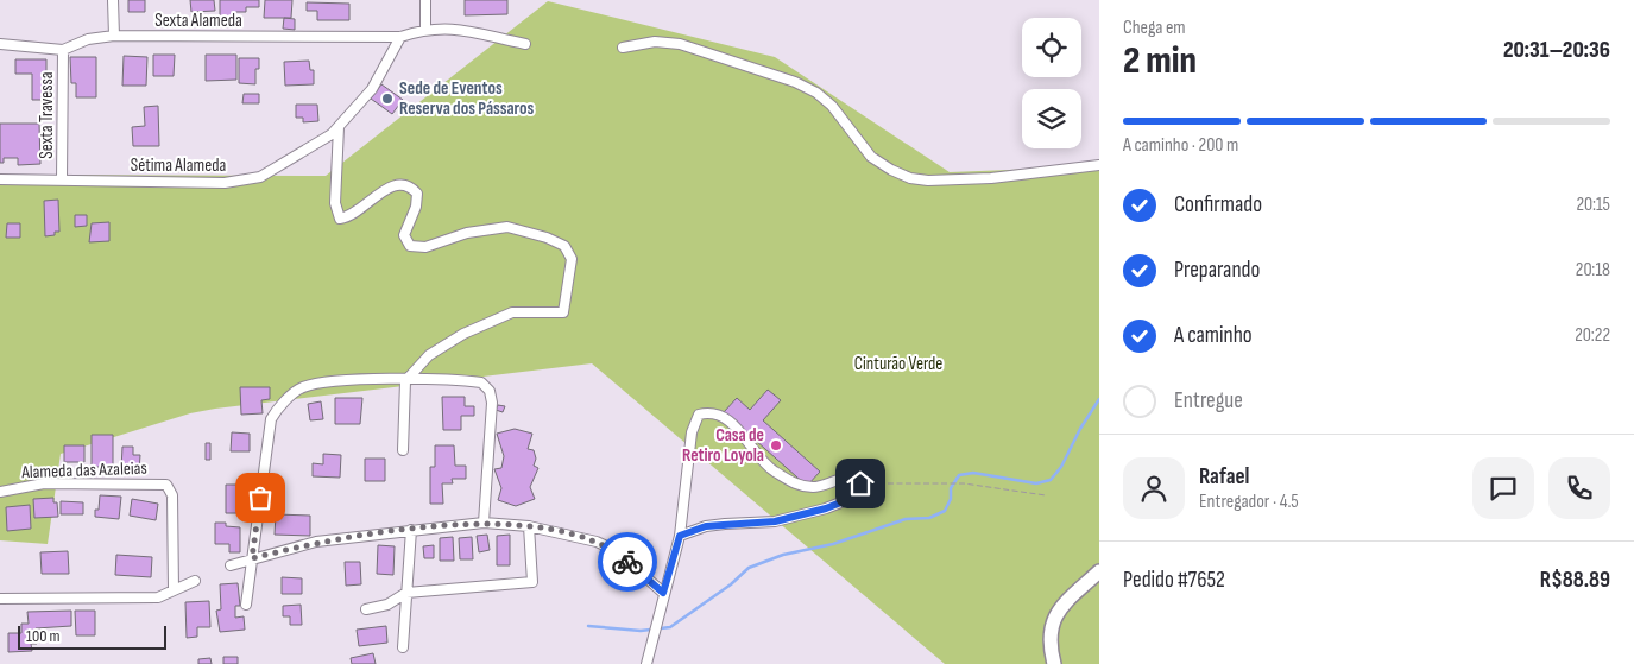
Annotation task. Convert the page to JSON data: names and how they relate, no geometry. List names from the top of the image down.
{
  "streets": {
    "street": [
      "Sexta Alameda",
      "Sexta Travessa",
      "Sétima Alameda",
      "Alameda das Azaleias"
    ]
  },
  "crossings": [
    ["Sexta Alameda", "Sexta Travessa"],
    ["Sexta Alameda", "Sétima Alameda"],
    ["Sexta Travessa", "Sétima Alameda"]
  ],
  "parks": ["Cinturão Verde"],
  "places": ["Sede de Eventos Reserva dos Pássaros", "Casa de Retiro Loyola"],
  "scale_bar": "100 m",
  "page": {
    "heading": ["2 min", "Chega em", "20:31–20:36"],
    "panel": [
      "Rafael",
      "Entregador · 4.5",
      "Pedido #7652",
      "R$88.89"
    ],
    "bar": "A caminho · 200 m",
    "list": [
      ["Confirmado", "20:15"],
      ["Preparando", "20:18"],
      ["A caminho", "20:22"],
      "Entregue"
    ],
    "scale": "100 m"
  }
}
